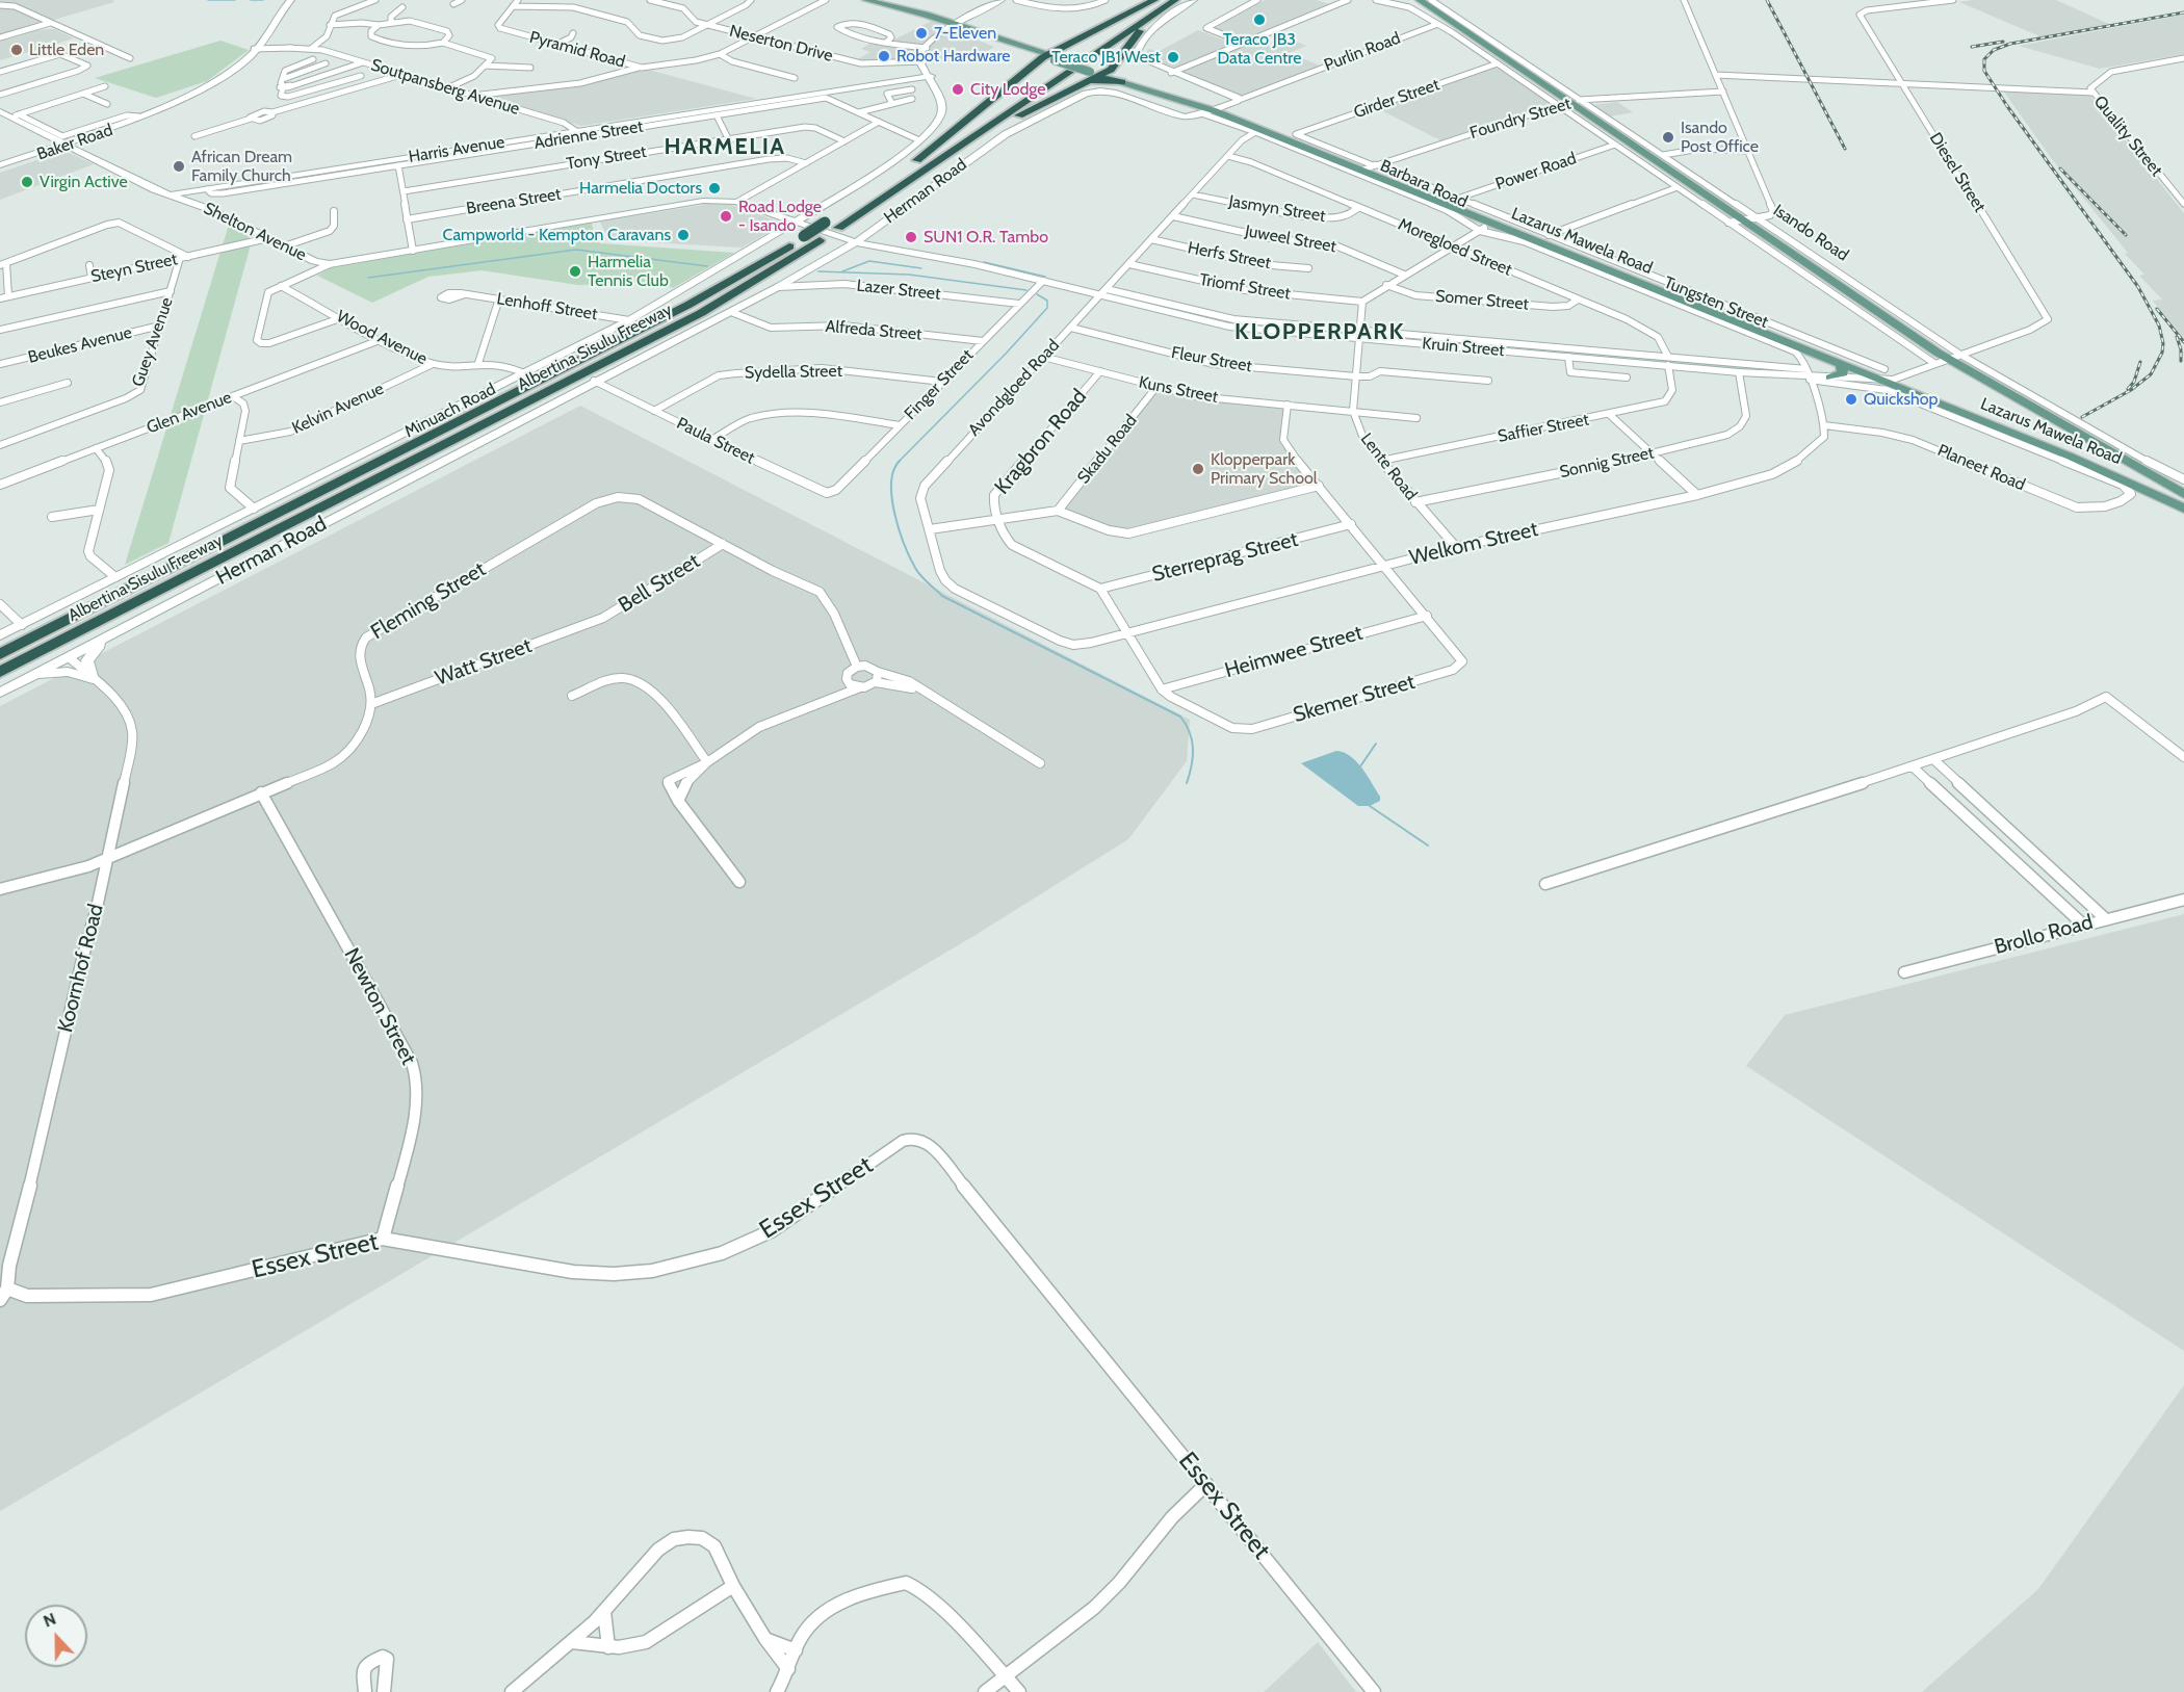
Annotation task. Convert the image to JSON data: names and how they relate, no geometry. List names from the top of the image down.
{
  "streets": {
    "highway": ["Albertina Sisulu Freeway"],
    "main road": [
      "Purlin Road",
      "Baker Road",
      "Harris Avenue",
      "Herman Road",
      "Shelton Avenue",
      "Isando Road",
      "Lazarus Mawela Road",
      "Kruin Street",
      "Minuach Road"
    ],
    "street": [
      "Neserton Drive",
      "Pyramid Road",
      "Soutpansberg Avenue",
      "Girder Street",
      "Foundry Street",
      "Adrienne Street",
      "Quality Street",
      "Tony Street",
      "Power Road",
      "Diesel Street",
      "Barbara Road",
      "Breena Street",
      "Jasmyn Street",
      "Juweel Street",
      "Moregloed Street",
      "Herfs Street",
      "Steyn Street",
      "Triomf Street",
      "Lazer Street",
      "Somer Street",
      "Tungsten Street",
      "Lenhoff Street",
      "Alfreda Street",
      "Wood Avenue",
      "Guey Avenue",
      "Beukes Avenue",
      "Fleur Street",
      "Sydella Street",
      "Finger Street",
      "Avondgloed Road",
      "Kuns Street",
      "Kelvin Avenue",
      "Glen Avenue",
      "Saffier Street",
      "Paula Street",
      "Kragbron Road",
      "Skadu Road",
      "Sonnig Street",
      "Lente Road",
      "Planeet Road",
      "Welkom Street",
      "Sterreprag Street",
      "Bell Street",
      "Fleming Street",
      "Heimwee Street",
      "Watt Street",
      "Skemer Street",
      "Brollo Road",
      "Koornhof Road",
      "Newton Street",
      "Essex Street"
    ]
  },
  "crossings": [
    ["Neserton Drive", "Pyramid Road"],
    ["Purlin Road", "Barbara Road"],
    ["Purlin Road", "Herman Road"],
    ["Purlin Road", "Isando Road"],
    ["Purlin Road", "Lazarus Mawela Road"],
    ["Soutpansberg Avenue", "Baker Road"],
    ["Soutpansberg Avenue", "Harris Avenue"],
    ["Girder Street", "Isando Road"],
    ["Girder Street", "Tungsten Street"],
    ["Foundry Street", "Isando Road"],
    ["Foundry Street", "Lazarus Mawela Road"],
    ["Foundry Street", "Tungsten Street"],
    ["Adrienne Street", "Harris Avenue"],
    ["Baker Road", "Harris Avenue"],
    ["Harris Avenue", "Shelton Avenue"],
    ["Harris Avenue", "Minuach Road"],
    ["Power Road", "Isando Road"],
    ["Power Road", "Tungsten Street"],
    ["Diesel Street", "Isando Road"],
    ["Barbara Road", "Herman Road"],
    ["Barbara Road", "Lazarus Mawela Road"],
    ["Barbara Road", "Kruin Street"],
    ["Barbara Road", "Avondgloed Road"],
    ["Barbara Road", "Planeet Road"],
    ["Herman Road", "Shelton Avenue"],
    ["Herman Road", "Lazarus Mawela Road"],
    ["Herman Road", "Lazer Street"],
    ["Herman Road", "Alfreda Street"],
    ["Herman Road", "Kruin Street"],
    ["Herman Road", "Paula Street"],
    ["Herman Road", "Koornhof Road"],
    ["Jasmyn Street", "Moregloed Street"],
    ["Jasmyn Street", "Avondgloed Road"],
    ["Shelton Avenue", "Steyn Street"],
    ["Shelton Avenue", "Kruin Street"],
    ["Shelton Avenue", "Minuach Road"],
    ["Isando Road", "Lazarus Mawela Road"],
    ["Juweel Street", "Avondgloed Road"],
    ["Lazarus Mawela Road", "Tungsten Street"],
    ["Lazarus Mawela Road", "Kruin Street"],
    ["Moregloed Street", "Somer Street"],
    ["Moregloed Street", "Kruin Street"],
    ["Moregloed Street", "Avondgloed Road"],
    ["Moregloed Street", "Saffier Street"],
    ["Herfs Street", "Avondgloed Road"],
    ["Steyn Street", "Guey Avenue"],
    ["Triomf Street", "Avondgloed Road"],
    ["Triomf Street", "Lente Road"],
    ["Lazer Street", "Finger Street"],
    ["Tungsten Street", "Kruin Street"],
    ["Lenhoff Street", "Minuach Road"],
    ["Alfreda Street", "Finger Street"],
    ["Wood Avenue", "Kelvin Avenue"],
    ["Wood Avenue", "Minuach Road"],
    ["Wood Avenue", "Glen Avenue"],
    ["Guey Avenue", "Beukes Avenue"],
    ["Kruin Street", "Finger Street"],
    ["Kruin Street", "Avondgloed Road"],
    ["Kruin Street", "Saffier Street"],
    ["Kruin Street", "Sonnig Street"],
    ["Kruin Street", "Lente Road"],
    ["Kruin Street", "Planeet Road"],
    ["Fleur Street", "Avondgloed Road"],
    ["Fleur Street", "Lente Road"],
    ["Sydella Street", "Finger Street"],
    ["Sydella Street", "Paula Street"],
    ["Finger Street", "Paula Street"],
    ["Avondgloed Road", "Kuns Street"],
    ["Avondgloed Road", "Welkom Street"],
    ["Kuns Street", "Kragbron Road"],
    ["Kuns Street", "Skadu Road"],
    ["Kuns Street", "Lente Road"],
    ["Saffier Street", "Lente Road"],
    ["Kragbron Road", "Sterreprag Street"],
    ["Sonnig Street", "Lente Road"],
    ["Lente Road", "Welkom Street"],
    ["Planeet Road", "Welkom Street"],
    ["Bell Street", "Fleming Street"],
    ["Bell Street", "Watt Street"],
    ["Fleming Street", "Watt Street"],
    ["Heimwee Street", "Skemer Street"],
    ["Koornhof Road", "Essex Street"],
    ["Newton Street", "Essex Street"]
  ],
  "districts": ["HARMELIA", "KLOPPERPARK"],
  "places": [
    "Teraco JB3 Data Centre",
    "7-Eleven",
    "Little Eden",
    "Robot Hardware",
    "Teraco JB1 West",
    "City Lodge",
    "Isando Post Office",
    "African Dream Family Church",
    "Virgin Active",
    "Harmelia Doctors",
    "Road Lodge - Isando",
    "Campworld - Kempton Caravans",
    "SUN1 O.R. Tambo",
    "Harmelia Tennis Club",
    "Quickshop",
    "Klopperpark Primary School"
  ],
  "north": "top"
}
